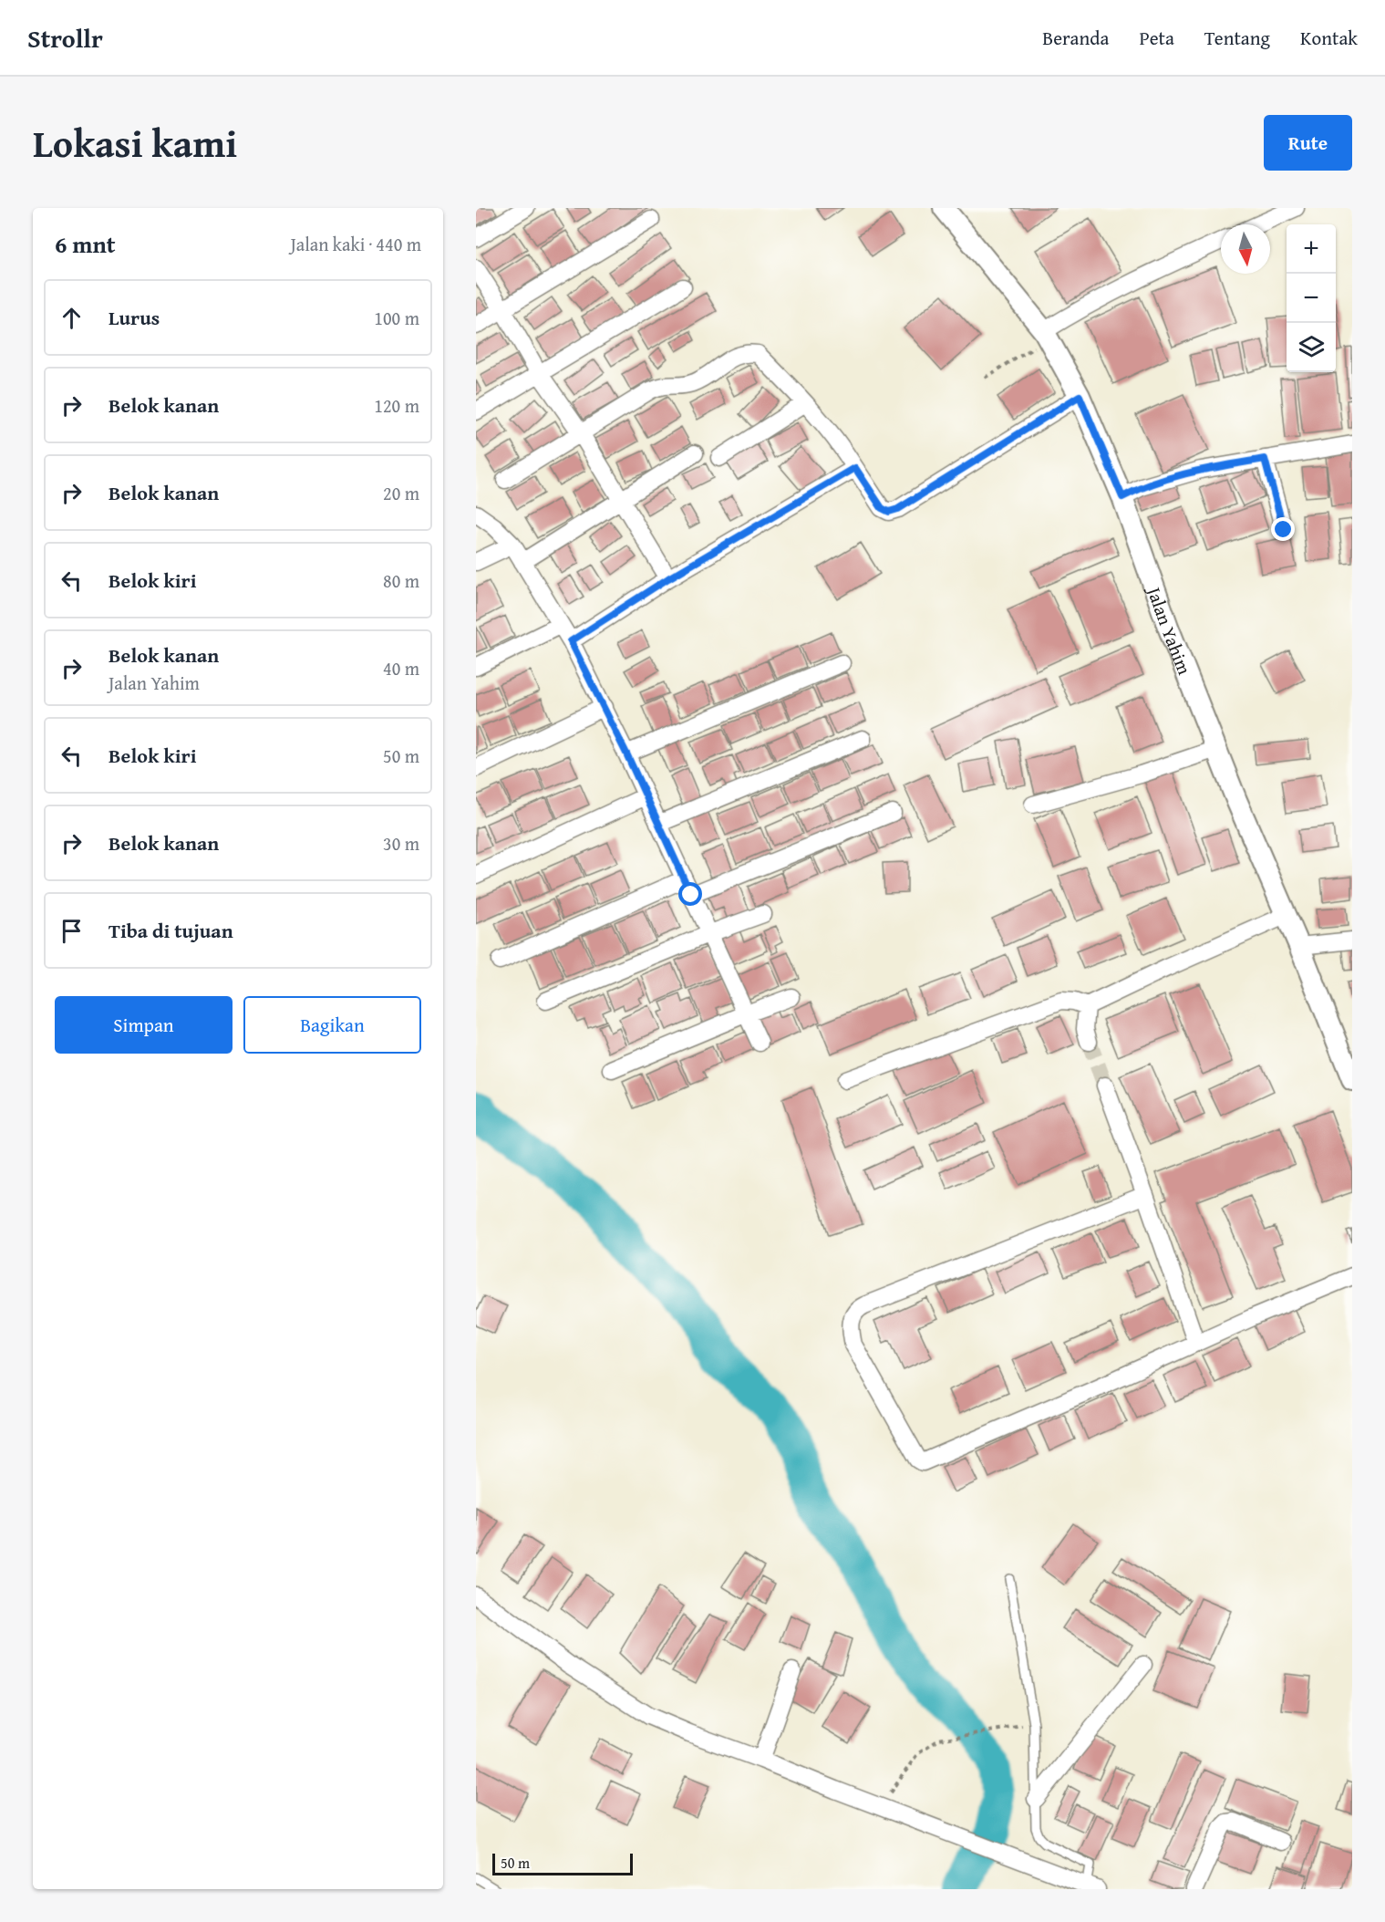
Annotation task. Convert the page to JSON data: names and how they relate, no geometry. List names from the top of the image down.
{
  "streets": {
    "street": ["Jalan Yahim"]
  },
  "scale_bar": "50 m",
  "north": "bottom",
  "page": {
    "header": "Strollr",
    "nav": [
      "Beranda",
      "Peta",
      "Tentang",
      "Kontak"
    ],
    "title": "Lokasi kami",
    "buttons": [
      "Rute",
      ["Simpan", "Bagikan"]
    ],
    "heading": ["6 mnt", "Jalan kaki · 440 m"],
    "map_buttons": ["+", "−"],
    "list": [
      ["Lurus", "100 m"],
      ["Belok kanan", "120 m"],
      ["Belok kanan", "20 m"],
      ["Belok kiri", "80 m"],
      ["Belok kanan", "Jalan Yahim", "40 m"],
      ["Belok kiri", "50 m"],
      ["Belok kanan", "30 m"],
      "Tiba di tujuan"
    ],
    "scale": "50 m"
  }
}
